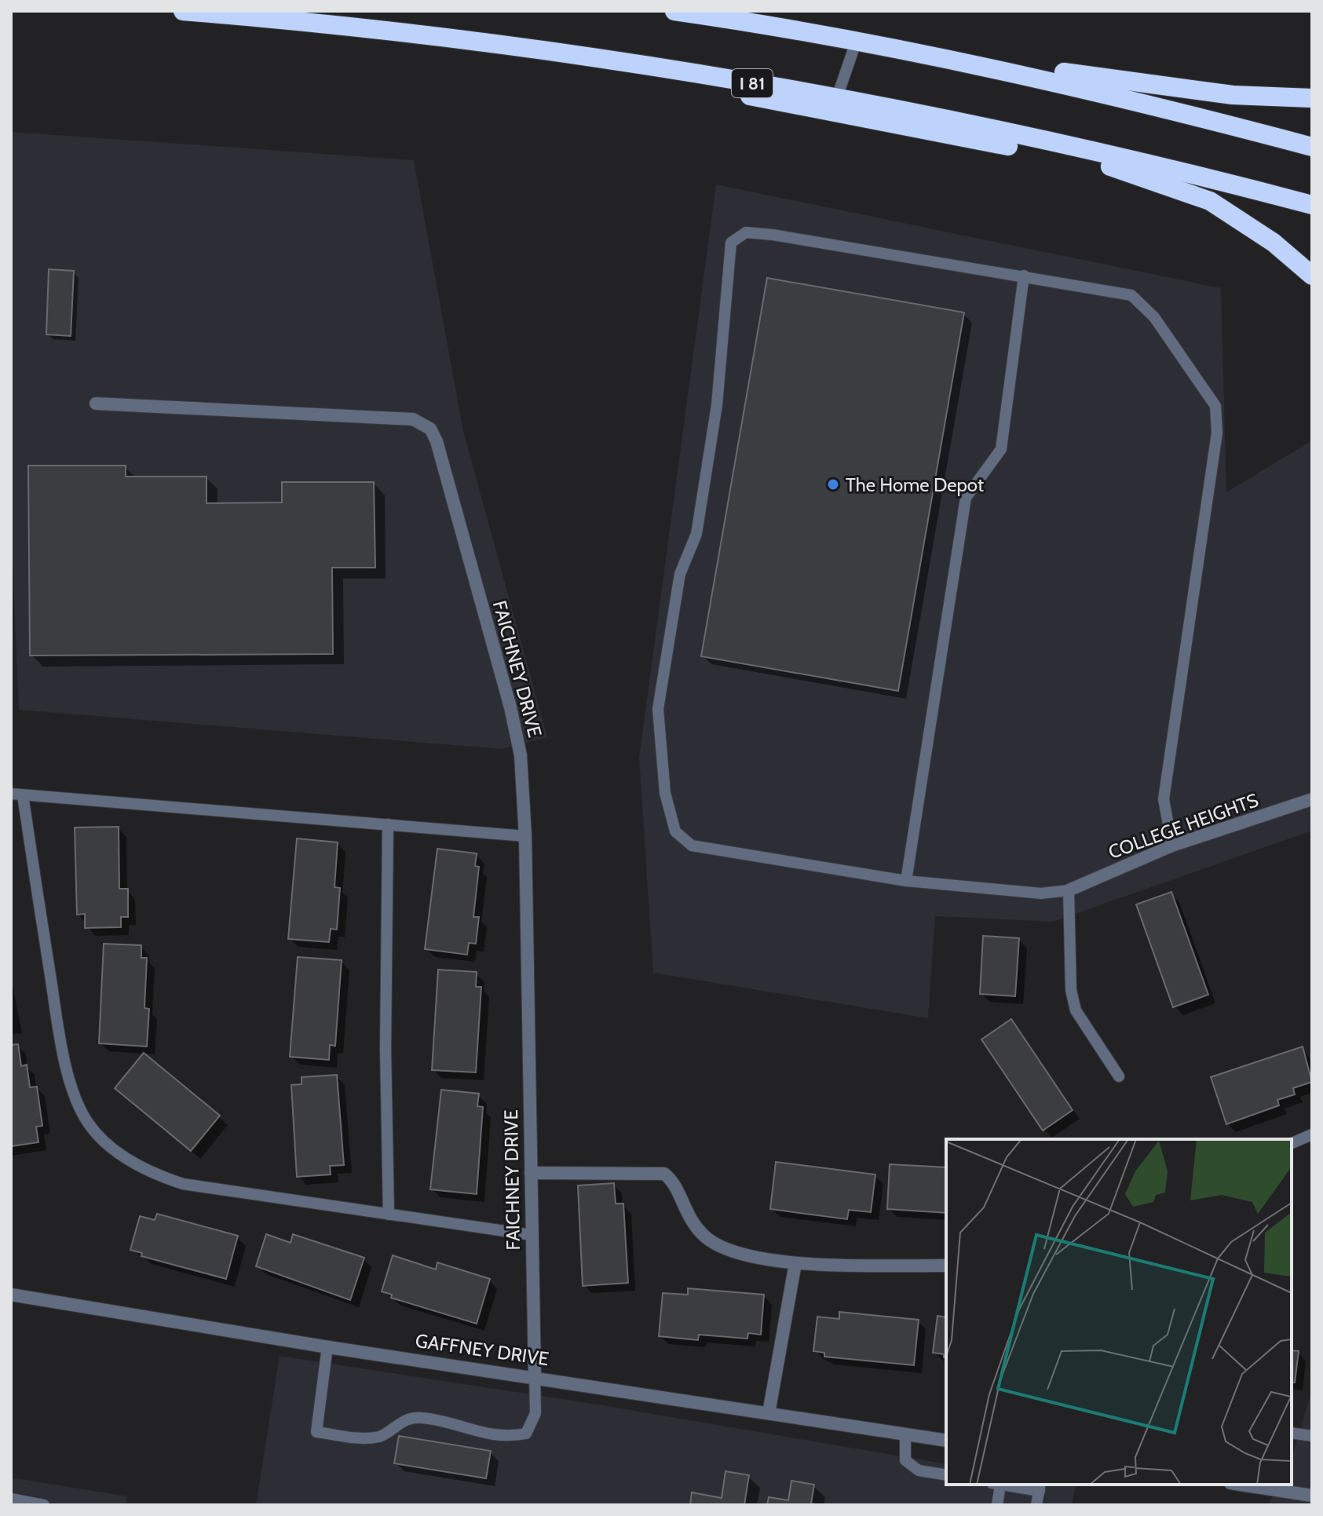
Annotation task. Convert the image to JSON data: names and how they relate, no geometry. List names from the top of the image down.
{
  "streets": {
    "highway": ["I 81"],
    "street": ["FAICHNEY DRIVE", "COLLEGE HEIGHTS", "GAFFNEY DRIVE"]
  },
  "crossings": [
    ["FAICHNEY DRIVE", "GAFFNEY DRIVE"]
  ],
  "places": ["The Home Depot"]
}
